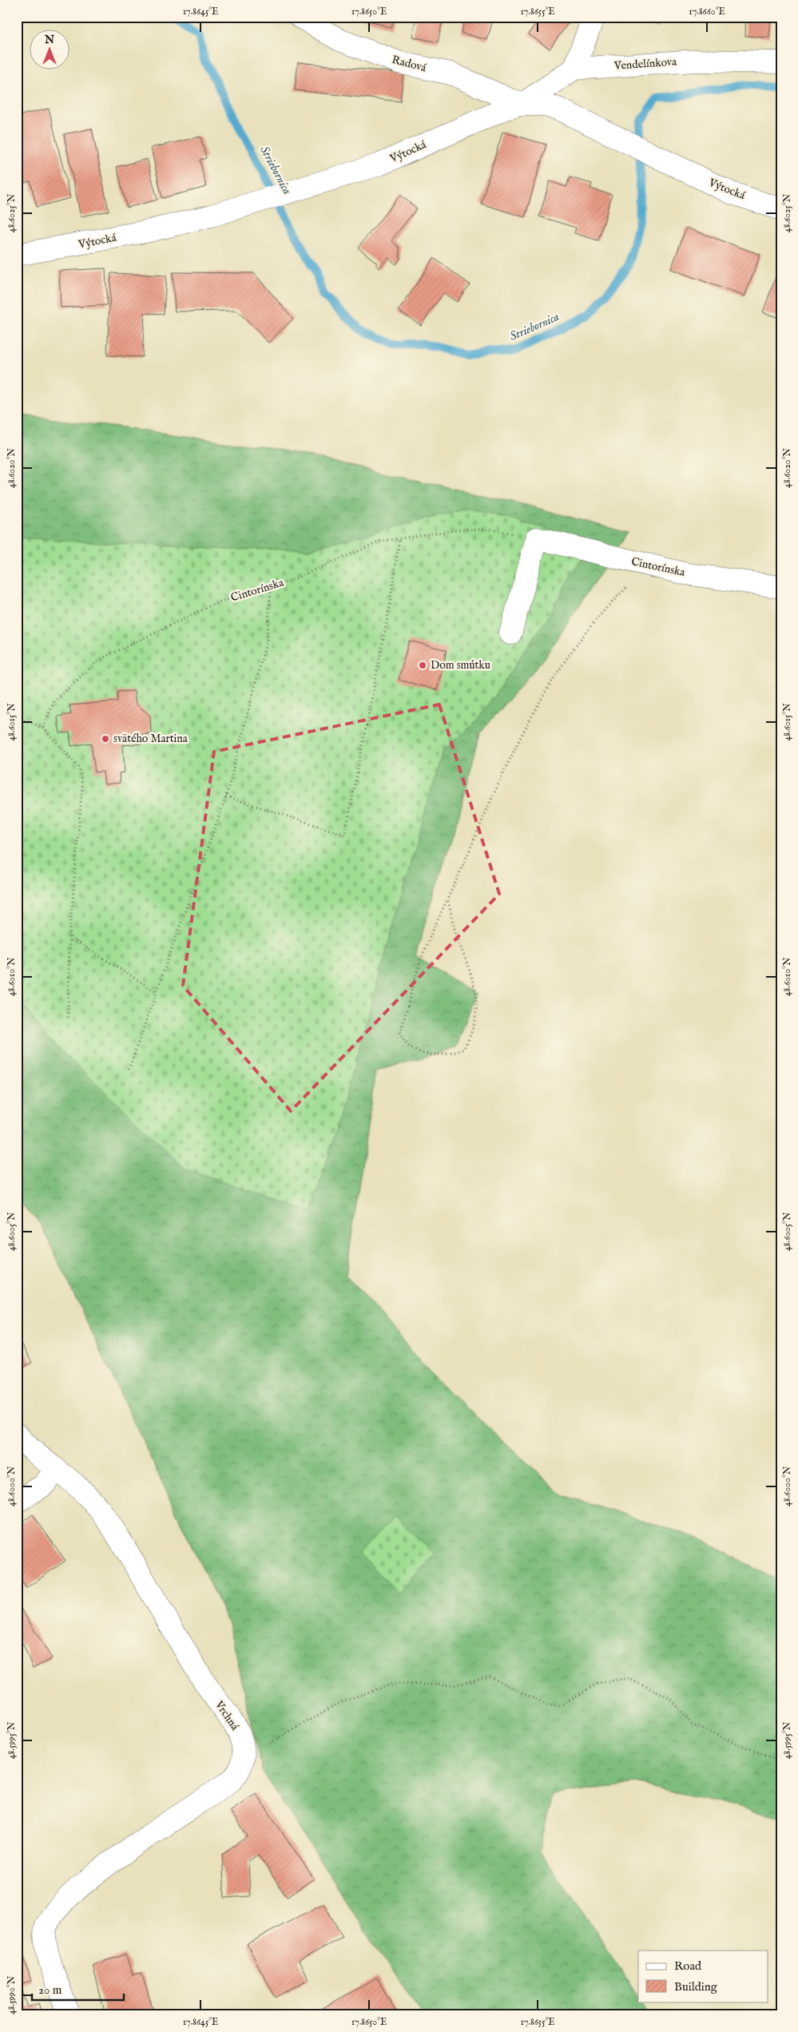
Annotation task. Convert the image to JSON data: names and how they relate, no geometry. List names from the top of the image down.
{
  "streets": {
    "street": [
      "Radová",
      "Vendelínkova",
      "Výtocká",
      "Cintorínska",
      "Vrchná"
    ]
  },
  "crossings": [
    ["Radová", "Výtocká"]
  ],
  "water": ["Striebornica"],
  "places": ["Dom smútku", "svätého Martina"],
  "legend": ["Road", "Building"],
  "scale_bar": "20 m",
  "north": "top",
  "coordinates": [
    "17.8645°E",
    "17.8650°E",
    "17.8655°E",
    "17.8660°E",
    "48.6025°N",
    "48.6020°N",
    "48.6015°N",
    "48.6010°N",
    "48.6005°N",
    "48.6000°N",
    "48.5995°N",
    "48.5990°N"
  ]
}
